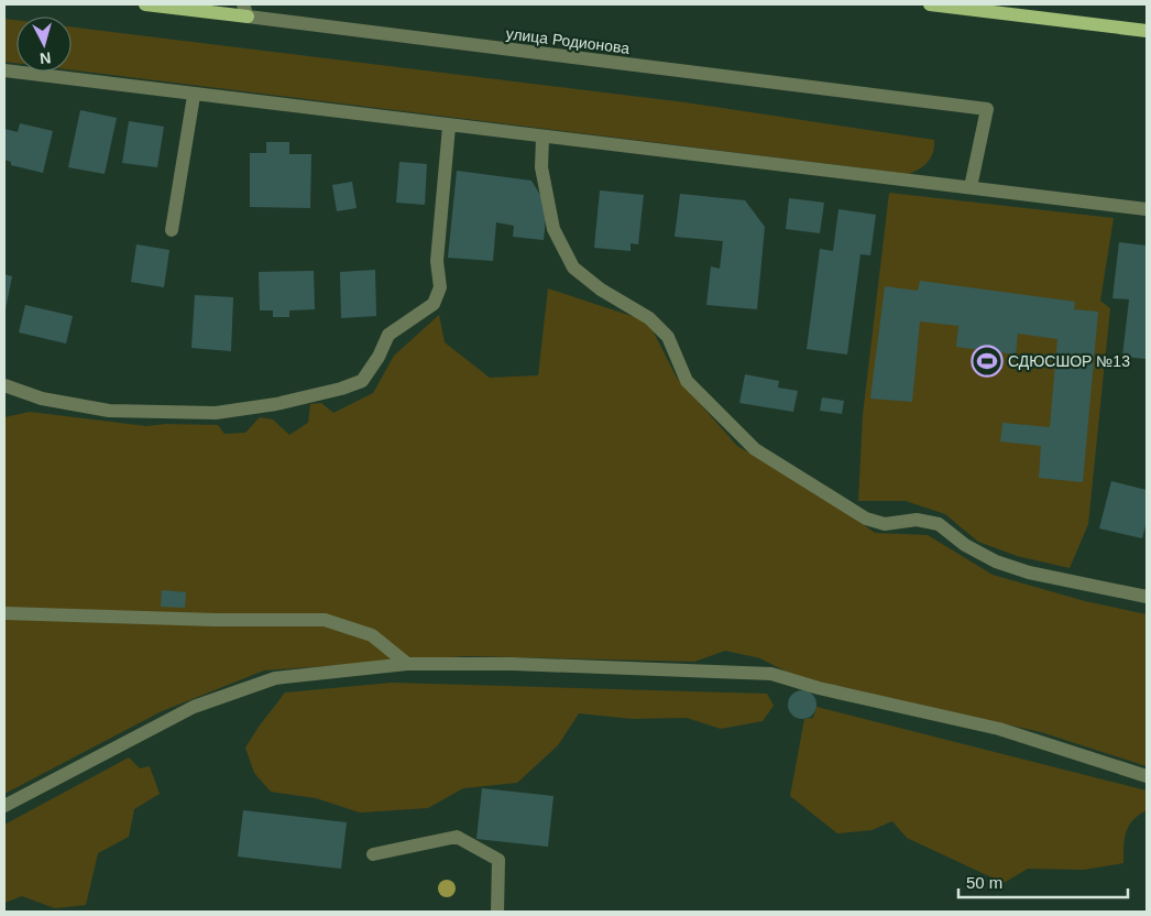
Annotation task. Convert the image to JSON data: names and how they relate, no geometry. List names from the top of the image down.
{
  "streets": {
    "main road": ["улица Родионова"]
  },
  "places": {
    "sports": ["СДЮСШОР №13"]
  },
  "scale_bar": "50 m",
  "north": "bottom"
}
